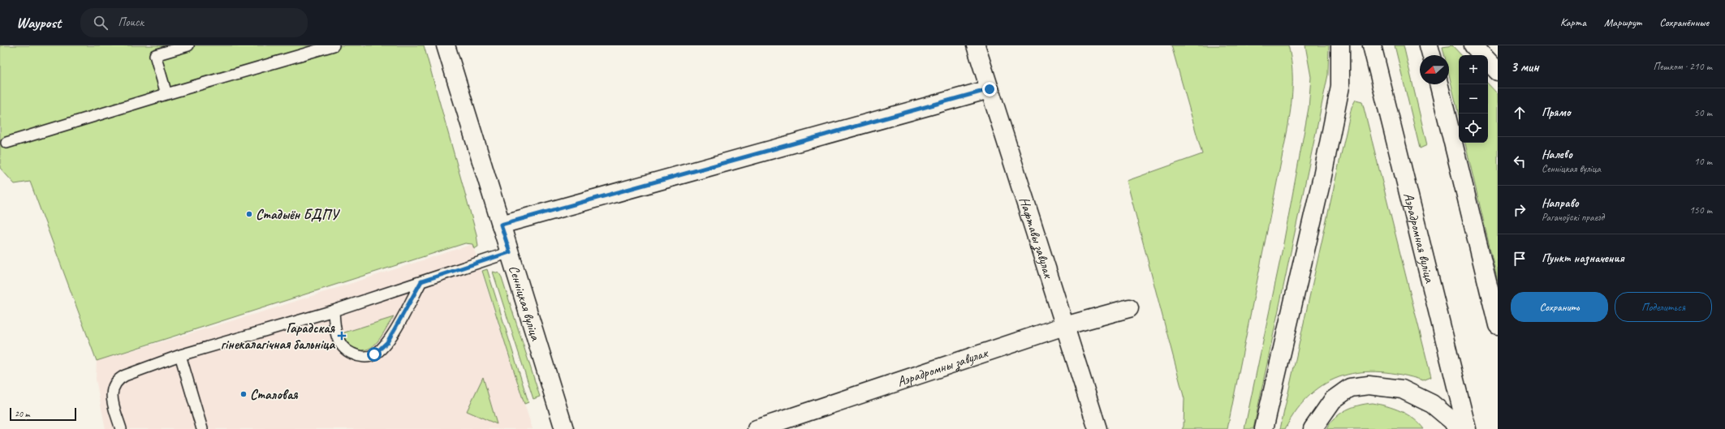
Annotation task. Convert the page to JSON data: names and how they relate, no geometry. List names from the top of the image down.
{
  "streets": {
    "street": [
      "Аэрадромная вуліца",
      "Нафтавы завулак",
      "Сенніцкая вуліца",
      "Аэрадромны завулак"
    ]
  },
  "crossings": [
    ["Нафтавы завулак", "Аэрадромны завулак"]
  ],
  "places": {
    "other": ["Стадыён БДПУ", "Сталовая"],
    "health": ["Гарадская гінекалагічная бальніца"]
  },
  "scale_bar": "20 m",
  "north": "left",
  "page": {
    "header": "Waypost",
    "search": "Поиск",
    "nav": ["Карта", "Маршрут", "Сохранённые"],
    "heading": ["3 мин", "Пешком · 210 m"],
    "map_buttons": ["+", "−"],
    "list": [
      ["Прямо", "50 m"],
      ["Налево", "Сенніцкая вуліца", "10 m"],
      ["Направо", "Рагачоўскі праезд", "150 m"],
      "Пункт назначения"
    ],
    "buttons": ["Сохранить", "Поделиться"],
    "scale": "20 m"
  }
}
